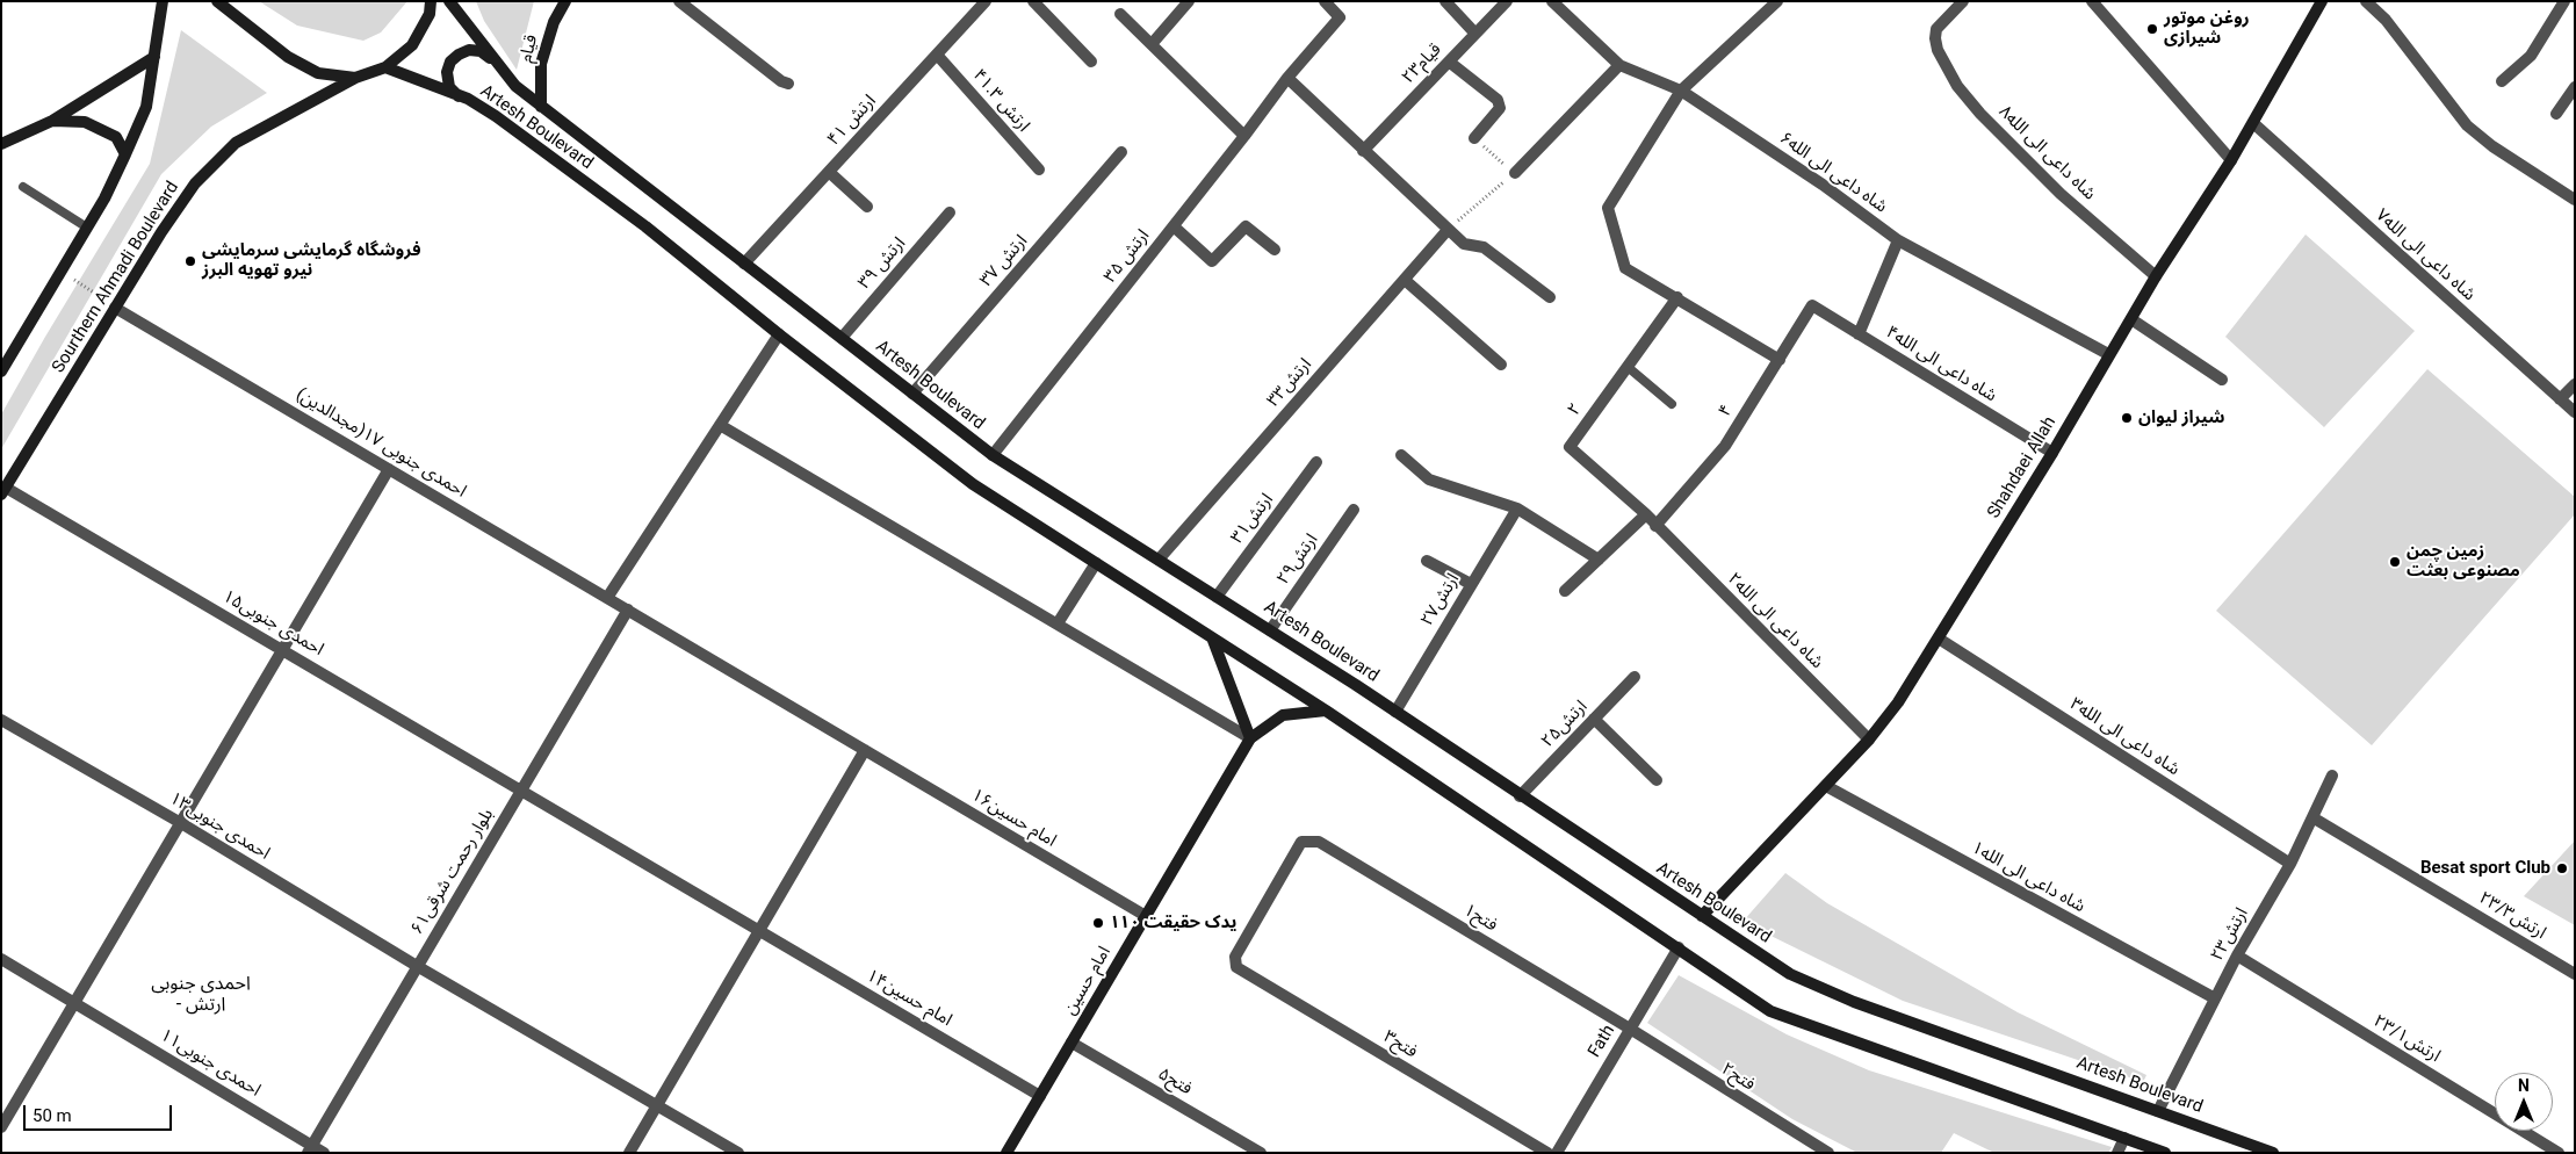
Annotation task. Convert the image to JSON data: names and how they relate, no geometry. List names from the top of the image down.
{
  "streets": {
    "main road": [
      "قیام",
      "Artesh Boulevard",
      "Sourthern Ahmadi Boulevard",
      "Shahdaei Allah",
      "امام حسین"
    ],
    "street": [
      "قیام۲۳",
      "ارتش ۴۱.۳",
      "ارتش ۴۱",
      "شاه داعی الی الله۸",
      "شاه داعی الی الله۶",
      "شاه داعی الی الله۷",
      "ارتش ۳۵",
      "ارتش ۳۷",
      "ارتش ۳۹",
      "شاه داعی الی الله۴",
      "ارتش۳۳",
      "۲",
      "۴",
      "احمدی جنوبی ۱۷(مجدالدین)",
      "ارتش۳۱",
      "ارتش۲۹",
      "ارتش۲۷",
      "شاه داعی الی الله۲",
      "احمدی جنوبی۱۵",
      "ارتش۲۵",
      "شاه داعی الی الله۳",
      "امام حسین۱۶",
      "احمدی جنوبی۱۳",
      "بلوار رحمت شرقی۶۱",
      "شاه داعی الی الله۱",
      "۲۳/۳ارتش",
      "۱فتح",
      "ارتش۲۳",
      "امام حسین۱۴",
      "۲۳/۱ارتش",
      "Fath",
      "۳فتح",
      "احمدی جنوبی۱۱",
      "۲فتح",
      "۵فتح"
    ]
  },
  "crossings": [
    ["قیام", "Artesh Boulevard"],
    ["ارتش ۴۱.۳", "ارتش ۴۱"],
    ["ارتش ۴۱", "Artesh Boulevard"],
    ["Artesh Boulevard", "ارتش ۳۵"],
    ["Artesh Boulevard", "ارتش ۳۷"],
    ["Artesh Boulevard", "ارتش ۳۹"],
    ["Artesh Boulevard", "Sourthern Ahmadi Boulevard"],
    ["Artesh Boulevard", "ارتش۳۳"],
    ["Artesh Boulevard", "Shahdaei Allah"],
    ["Artesh Boulevard", "ارتش۳۱"],
    ["Artesh Boulevard", "ارتش۲۹"],
    ["Artesh Boulevard", "ارتش۲۷"],
    ["Artesh Boulevard", "ارتش۲۵"],
    ["Artesh Boulevard", "ارتش۲۳"],
    ["Artesh Boulevard", "Fath"],
    ["شاه داعی الی الله۸", "Shahdaei Allah"],
    ["شاه داعی الی الله۶", "Shahdaei Allah"],
    ["شاه داعی الی الله۷", "Shahdaei Allah"],
    ["Sourthern Ahmadi Boulevard", "احمدی جنوبی ۱۷(مجدالدین)"],
    ["Sourthern Ahmadi Boulevard", "احمدی جنوبی۱۵"],
    ["شاه داعی الی الله۴", "۴"],
    ["شاه داعی الی الله۴", "Shahdaei Allah"],
    ["۲", "۴"],
    ["۲", "شاه داعی الی الله۲"],
    ["۴", "شاه داعی الی الله۲"],
    ["احمدی جنوبی ۱۷(مجدالدین)", "امام حسین۱۶"],
    ["احمدی جنوبی ۱۷(مجدالدین)", "بلوار رحمت شرقی۶۱"],
    ["Shahdaei Allah", "شاه داعی الی الله۲"],
    ["Shahdaei Allah", "شاه داعی الی الله۳"],
    ["Shahdaei Allah", "شاه داعی الی الله۱"],
    ["احمدی جنوبی۱۵", "بلوار رحمت شرقی۶۱"],
    ["احمدی جنوبی۱۵", "امام حسین۱۴"],
    ["شاه داعی الی الله۳", "ارتش۲۳"],
    ["امام حسین۱۶", "بلوار رحمت شرقی۶۱"],
    ["امام حسین۱۶", "امام حسین"],
    ["احمدی جنوبی۱۳", "بلوار رحمت شرقی۶۱"],
    ["بلوار رحمت شرقی۶۱", "احمدی جنوبی۱۱"],
    ["شاه داعی الی الله۱", "ارتش۲۳"],
    ["۲۳/۳ارتش", "ارتش۲۳"],
    ["۱فتح", "Fath"],
    ["۱فتح", "۳فتح"],
    ["۱فتح", "۲فتح"],
    ["ارتش۲۳", "۲۳/۱ارتش"],
    ["امام حسین", "امام حسین۱۴"],
    ["امام حسین", "۵فتح"],
    ["Fath", "۲فتح"]
  ],
  "districts": ["احمدی جنوبی - ارتش"],
  "places": [
    "روغن موتور شیرازی",
    "فروشگاه گرمایشی سرمایشی نیرو تهویه البرز",
    "شیراز لیوان",
    "زمین چمن مصنوعی بعثت",
    "Besat sport Club",
    "یدک حقیقت ۱۱۰"
  ],
  "scale_bar": "50 m",
  "north": "top"
}
